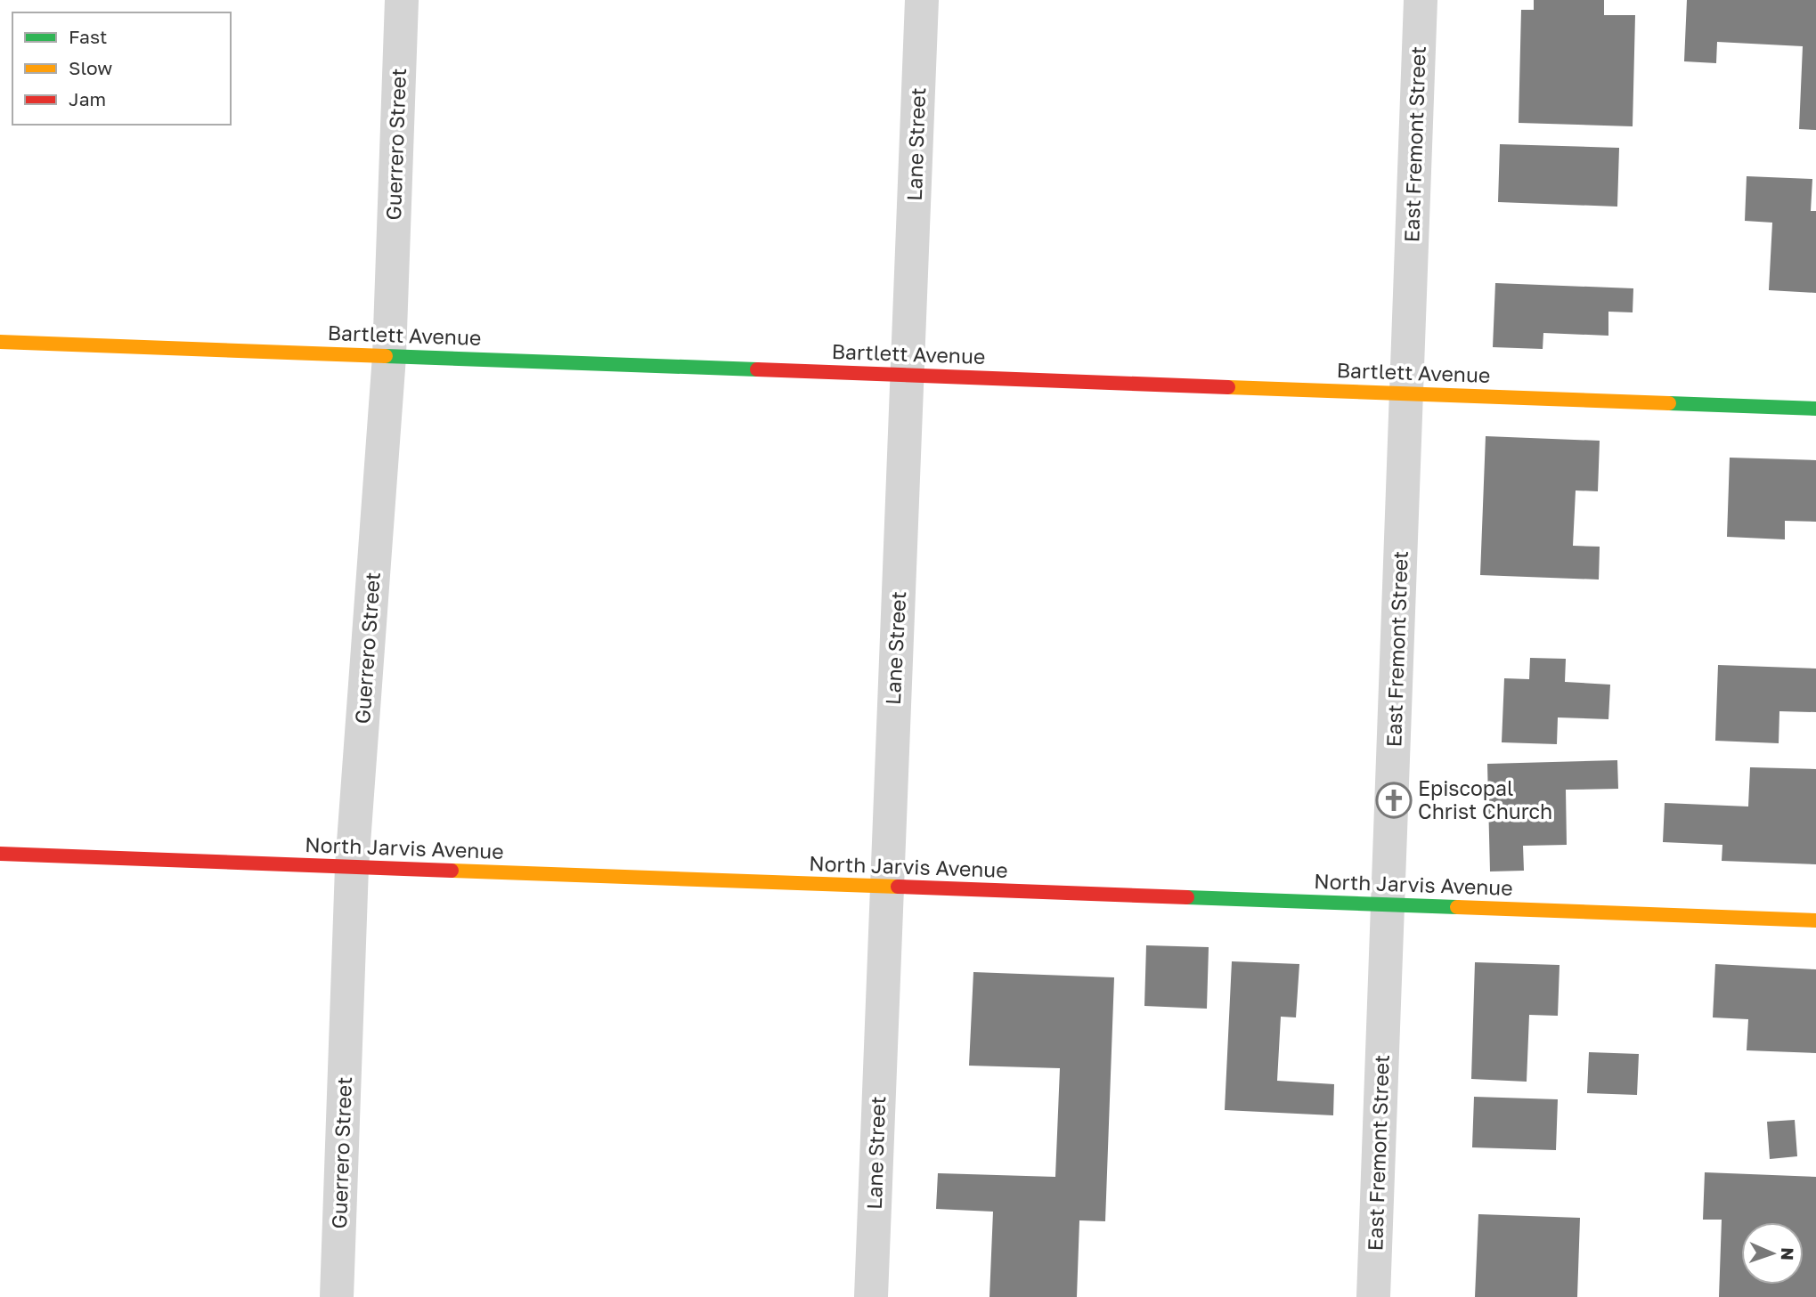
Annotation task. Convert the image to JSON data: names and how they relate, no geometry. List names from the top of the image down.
{
  "streets": {
    "street": [
      "Guerrero Street",
      "Lane Street",
      "East Fremont Street",
      "Bartlett Avenue",
      "North Jarvis Avenue"
    ]
  },
  "crossings": [
    ["Guerrero Street", "Bartlett Avenue"],
    ["Guerrero Street", "North Jarvis Avenue"],
    ["Lane Street", "Bartlett Avenue"],
    ["Lane Street", "North Jarvis Avenue"],
    ["East Fremont Street", "Bartlett Avenue"],
    ["East Fremont Street", "North Jarvis Avenue"]
  ],
  "places": {
    "church": ["Episcopal Christ Church"]
  },
  "legend": ["Fast", "Slow", "Jam"],
  "north": "right"
}
